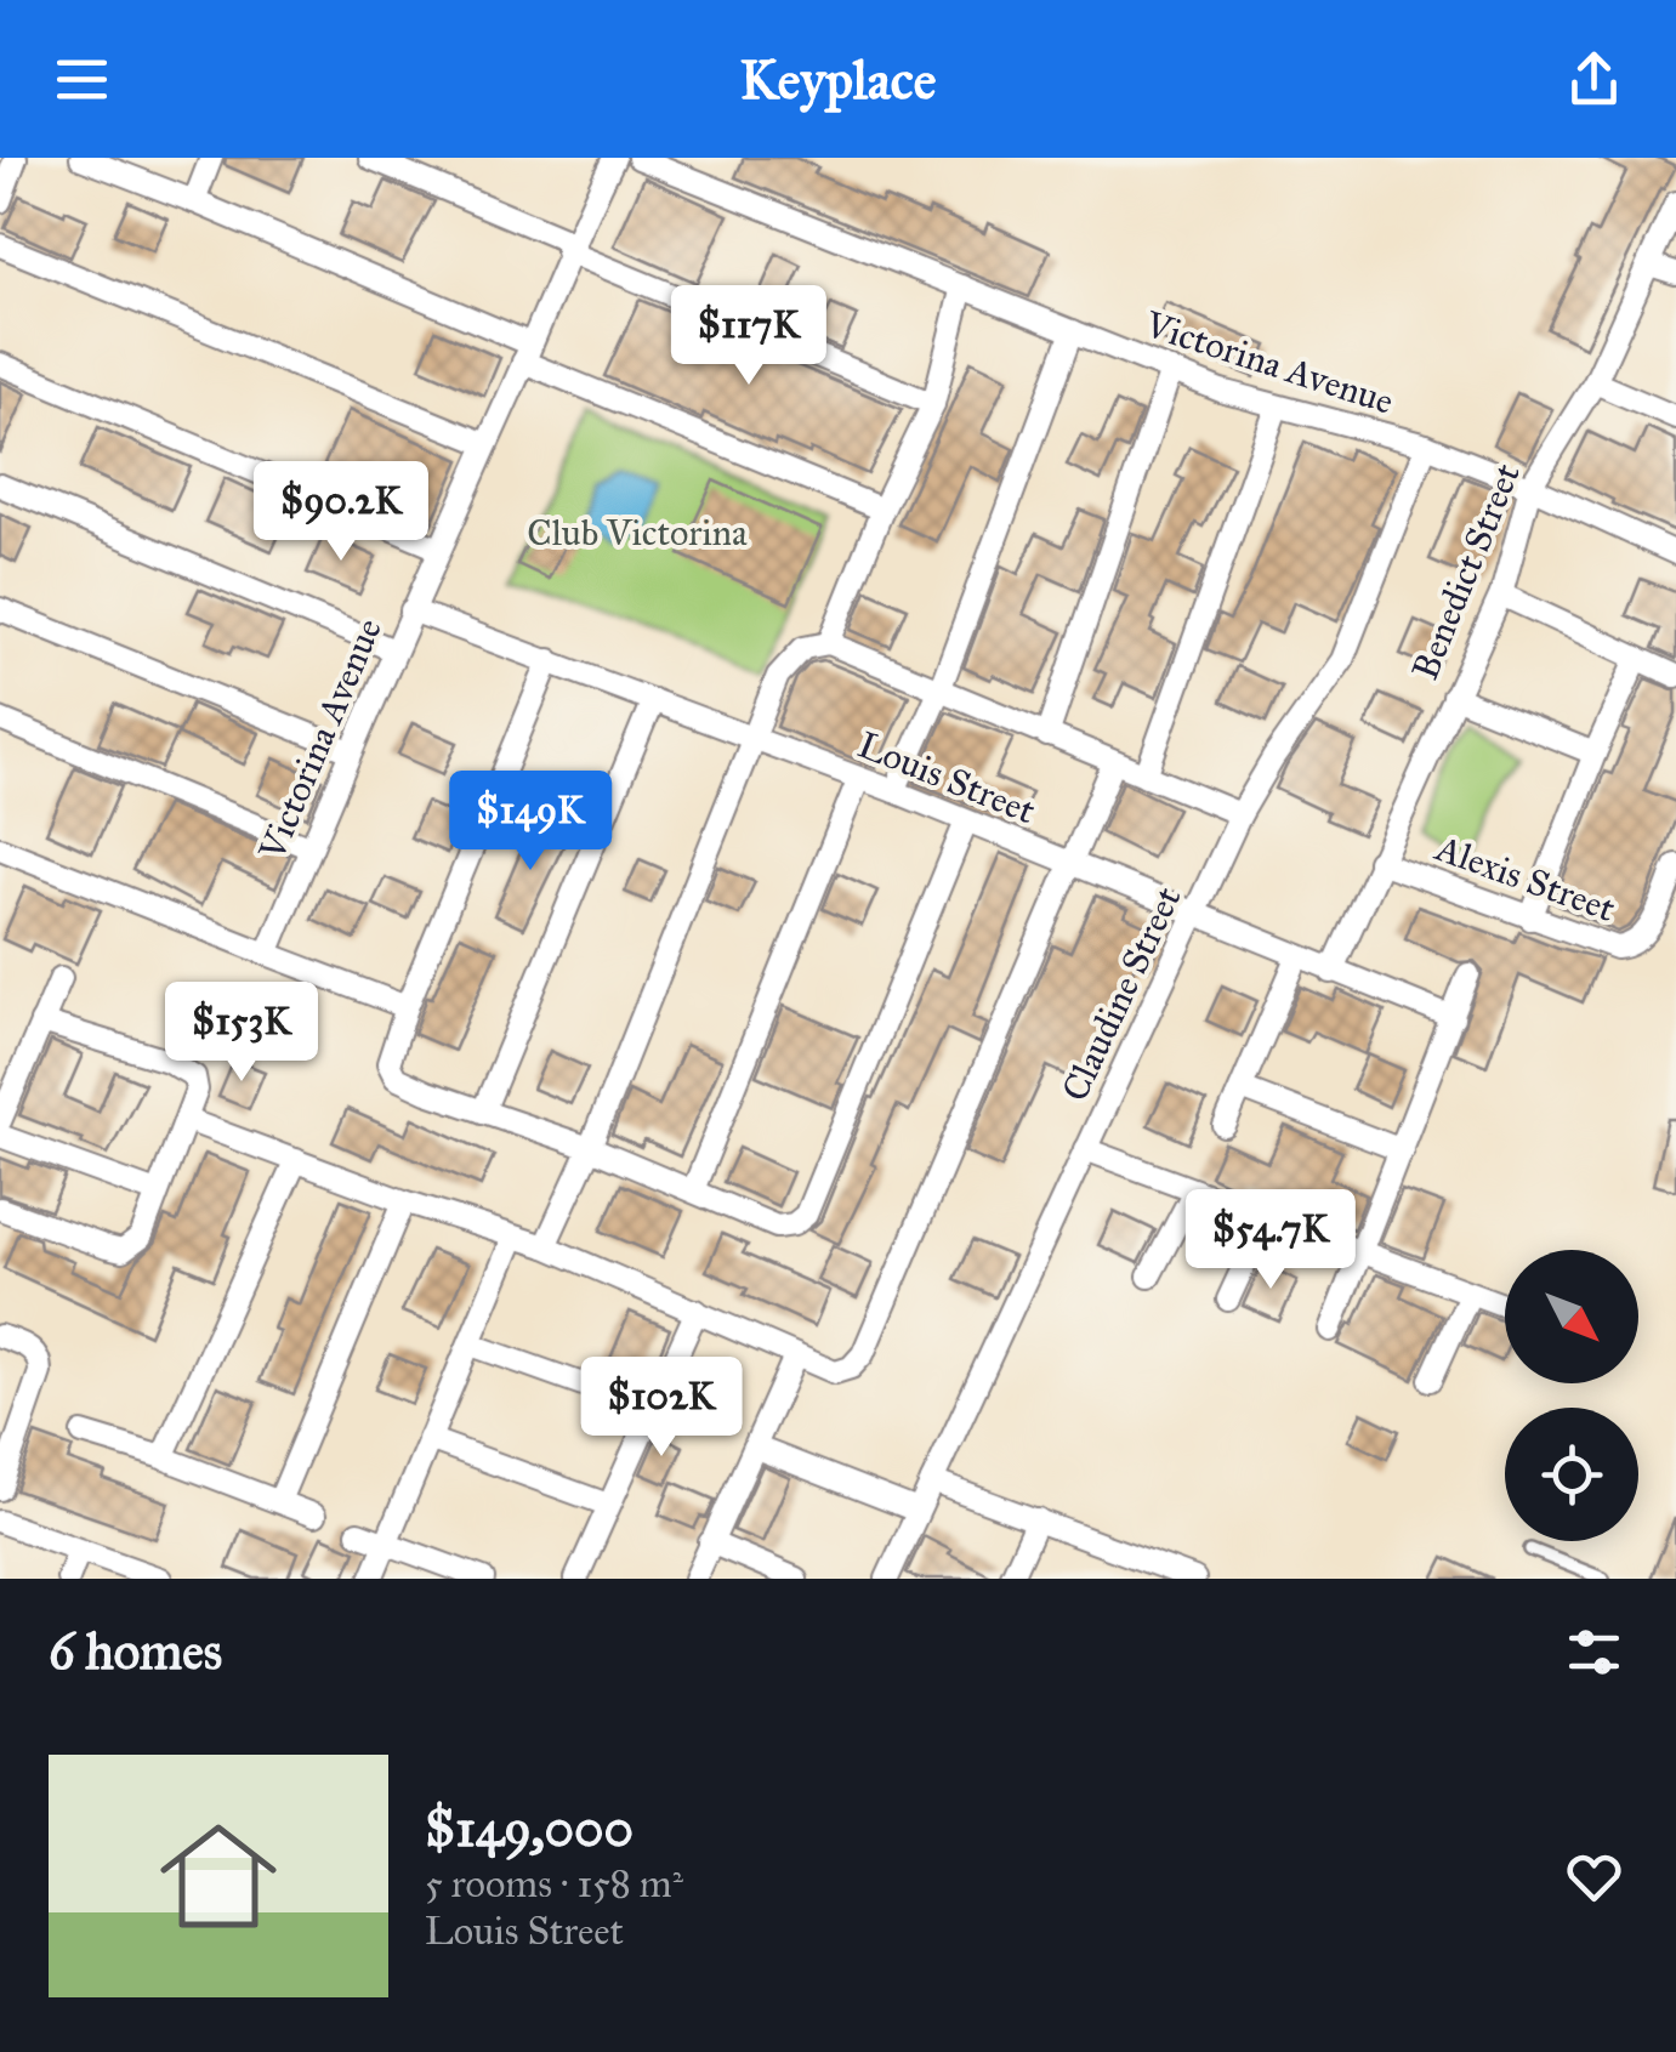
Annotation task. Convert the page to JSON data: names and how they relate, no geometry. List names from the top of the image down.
{
  "streets": {
    "street": [
      "Victorina Avenue",
      "Benedict Street",
      "Louis Street",
      "Alexis Street",
      "Claudine Street"
    ]
  },
  "crossings": [
    ["Victorina Avenue", "Benedict Street"],
    ["Victorina Avenue", "Louis Street"],
    ["Victorina Avenue", "Claudine Street"],
    ["Benedict Street", "Louis Street"],
    ["Benedict Street", "Alexis Street"],
    ["Louis Street", "Claudine Street"]
  ],
  "parks": ["Club Victorina"],
  "north": "bottom right",
  "page": {
    "header": "Keyplace",
    "price": [
      "$117K",
      "$90.2K",
      "$149K",
      "$153K",
      "$54.7K",
      "$102K"
    ],
    "heading": "6 homes",
    "list": [
      {
        "name": "$149,000",
        "note": "5 rooms · 158 m² · Louis Street"
      }
    ]
  }
}
